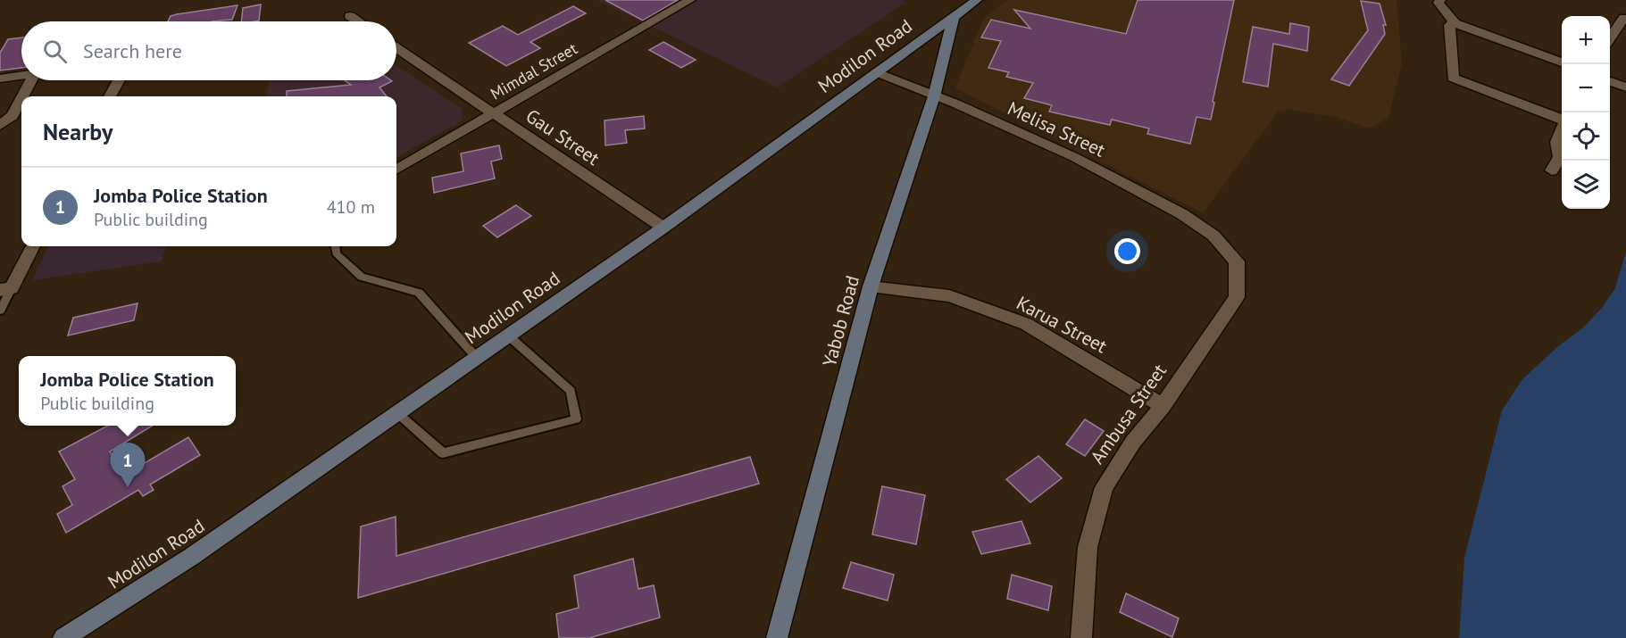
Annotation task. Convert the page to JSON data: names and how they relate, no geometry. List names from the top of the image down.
{
  "streets": {
    "main road": ["Modilon Road", "Yabob Road"],
    "street": [
      "Mimdal Street",
      "Melisa Street",
      "Gau Street",
      "Karua Street",
      "Ambusa Street"
    ]
  },
  "crossings": [
    ["Modilon Road", "Melisa Street"],
    ["Modilon Road", "Gau Street"],
    ["Modilon Road", "Yabob Road"],
    ["Mimdal Street", "Gau Street"],
    ["Melisa Street", "Yabob Road"],
    ["Melisa Street", "Ambusa Street"],
    ["Yabob Road", "Karua Street"],
    ["Karua Street", "Ambusa Street"]
  ],
  "page": {
    "map_buttons": ["+", "−"],
    "search": "Search here",
    "heading": "Nearby",
    "list": [
      {
        "mark": "1",
        "name": "Jomba Police Station",
        "note": "Public building",
        "value": "410 m"
      }
    ],
    "popup": ["Jomba Police Station", "Public building"],
    "pins": "1"
  }
}
